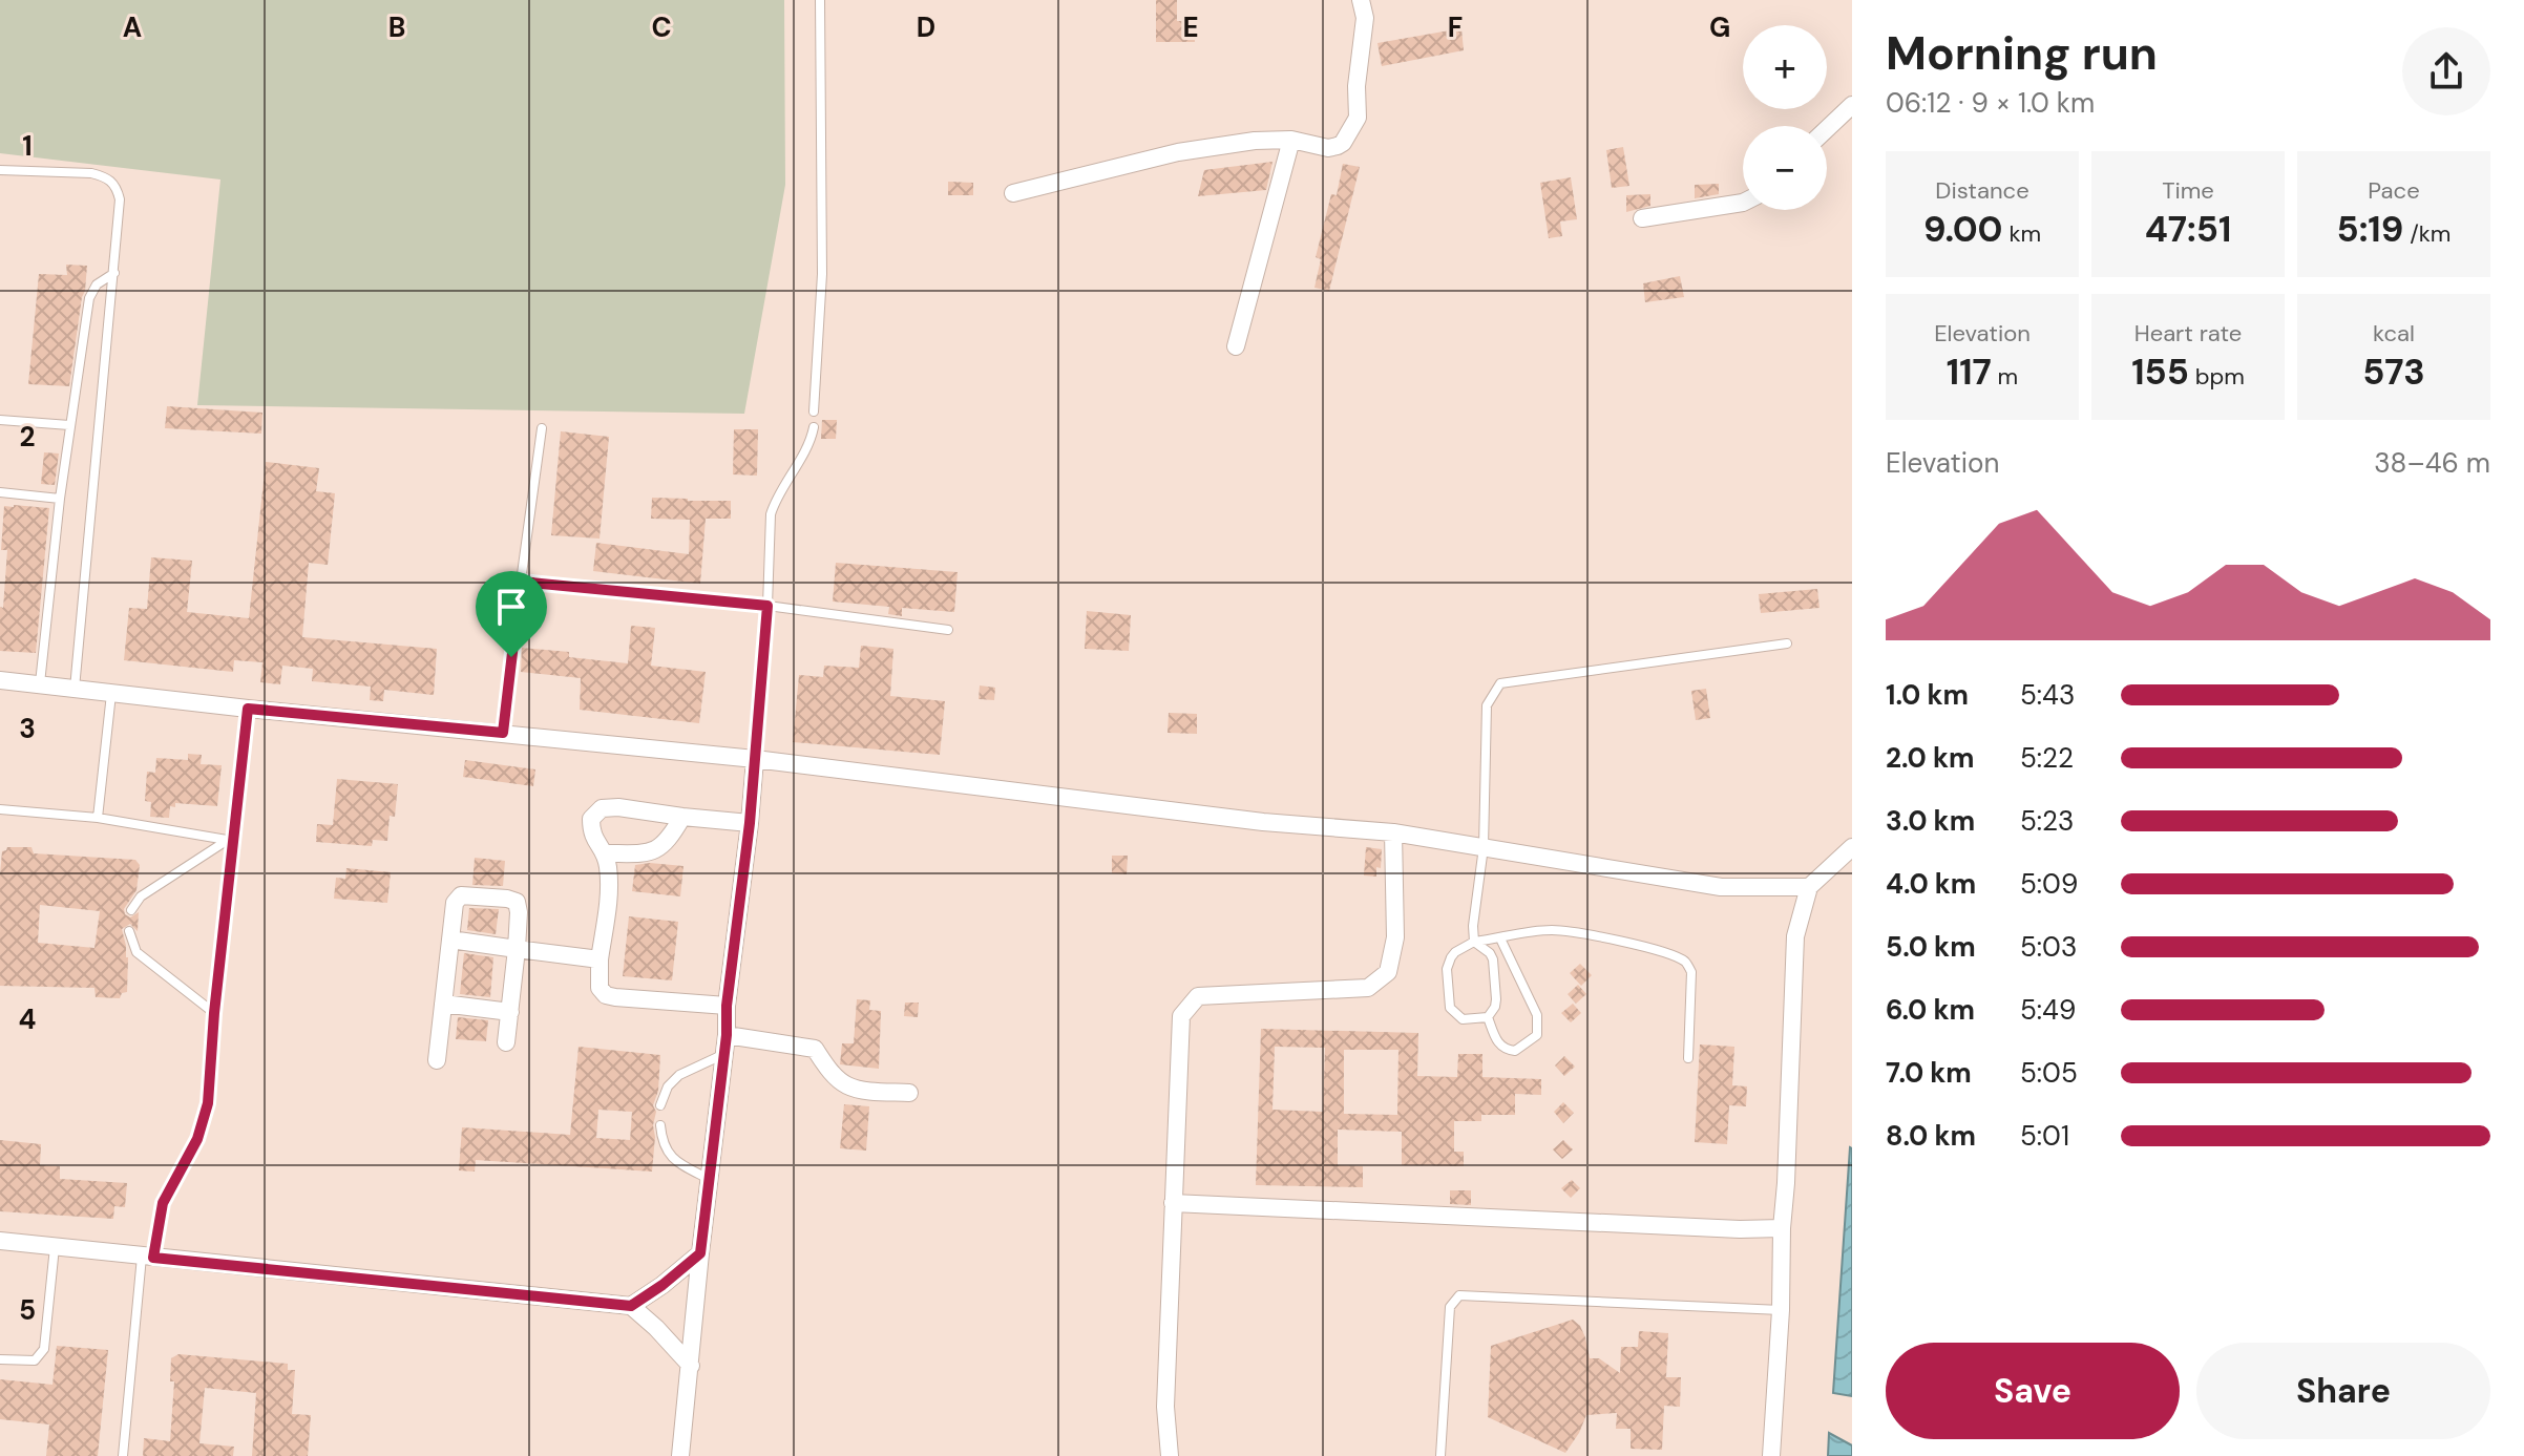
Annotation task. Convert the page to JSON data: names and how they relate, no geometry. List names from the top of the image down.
{
  "page": {
    "heading": ["Morning run", "06:12 · 9 × 1.0 km"],
    "map_buttons": ["+", "−"],
    "stats": [
      ["Distance", "9.00 km"],
      ["Time", "47:51"],
      ["Pace", "5:19 /km"],
      ["Elevation", "117 m"],
      ["Heart rate", "155 bpm"],
      ["kcal", "573"]
    ],
    "chart": ["Elevation", "38–46 m"],
    "list": [
      {
        "name": "1.0 km",
        "note": "5:43"
      },
      {
        "name": "2.0 km",
        "note": "5:22"
      },
      {
        "name": "3.0 km",
        "note": "5:23"
      },
      {
        "name": "4.0 km",
        "note": "5:09"
      },
      {
        "name": "5.0 km",
        "note": "5:03"
      },
      {
        "name": "6.0 km",
        "note": "5:49"
      },
      {
        "name": "7.0 km",
        "note": "5:05"
      },
      {
        "name": "8.0 km",
        "note": "5:01"
      }
    ],
    "buttons": ["Save", "Share"]
  },
  "grid": {
    "columns": [
      "A",
      "B",
      "C",
      "D",
      "E",
      "F",
      "G"
    ],
    "rows": [
      "1",
      "2",
      "3",
      "4",
      "5"
    ]
  }
}
